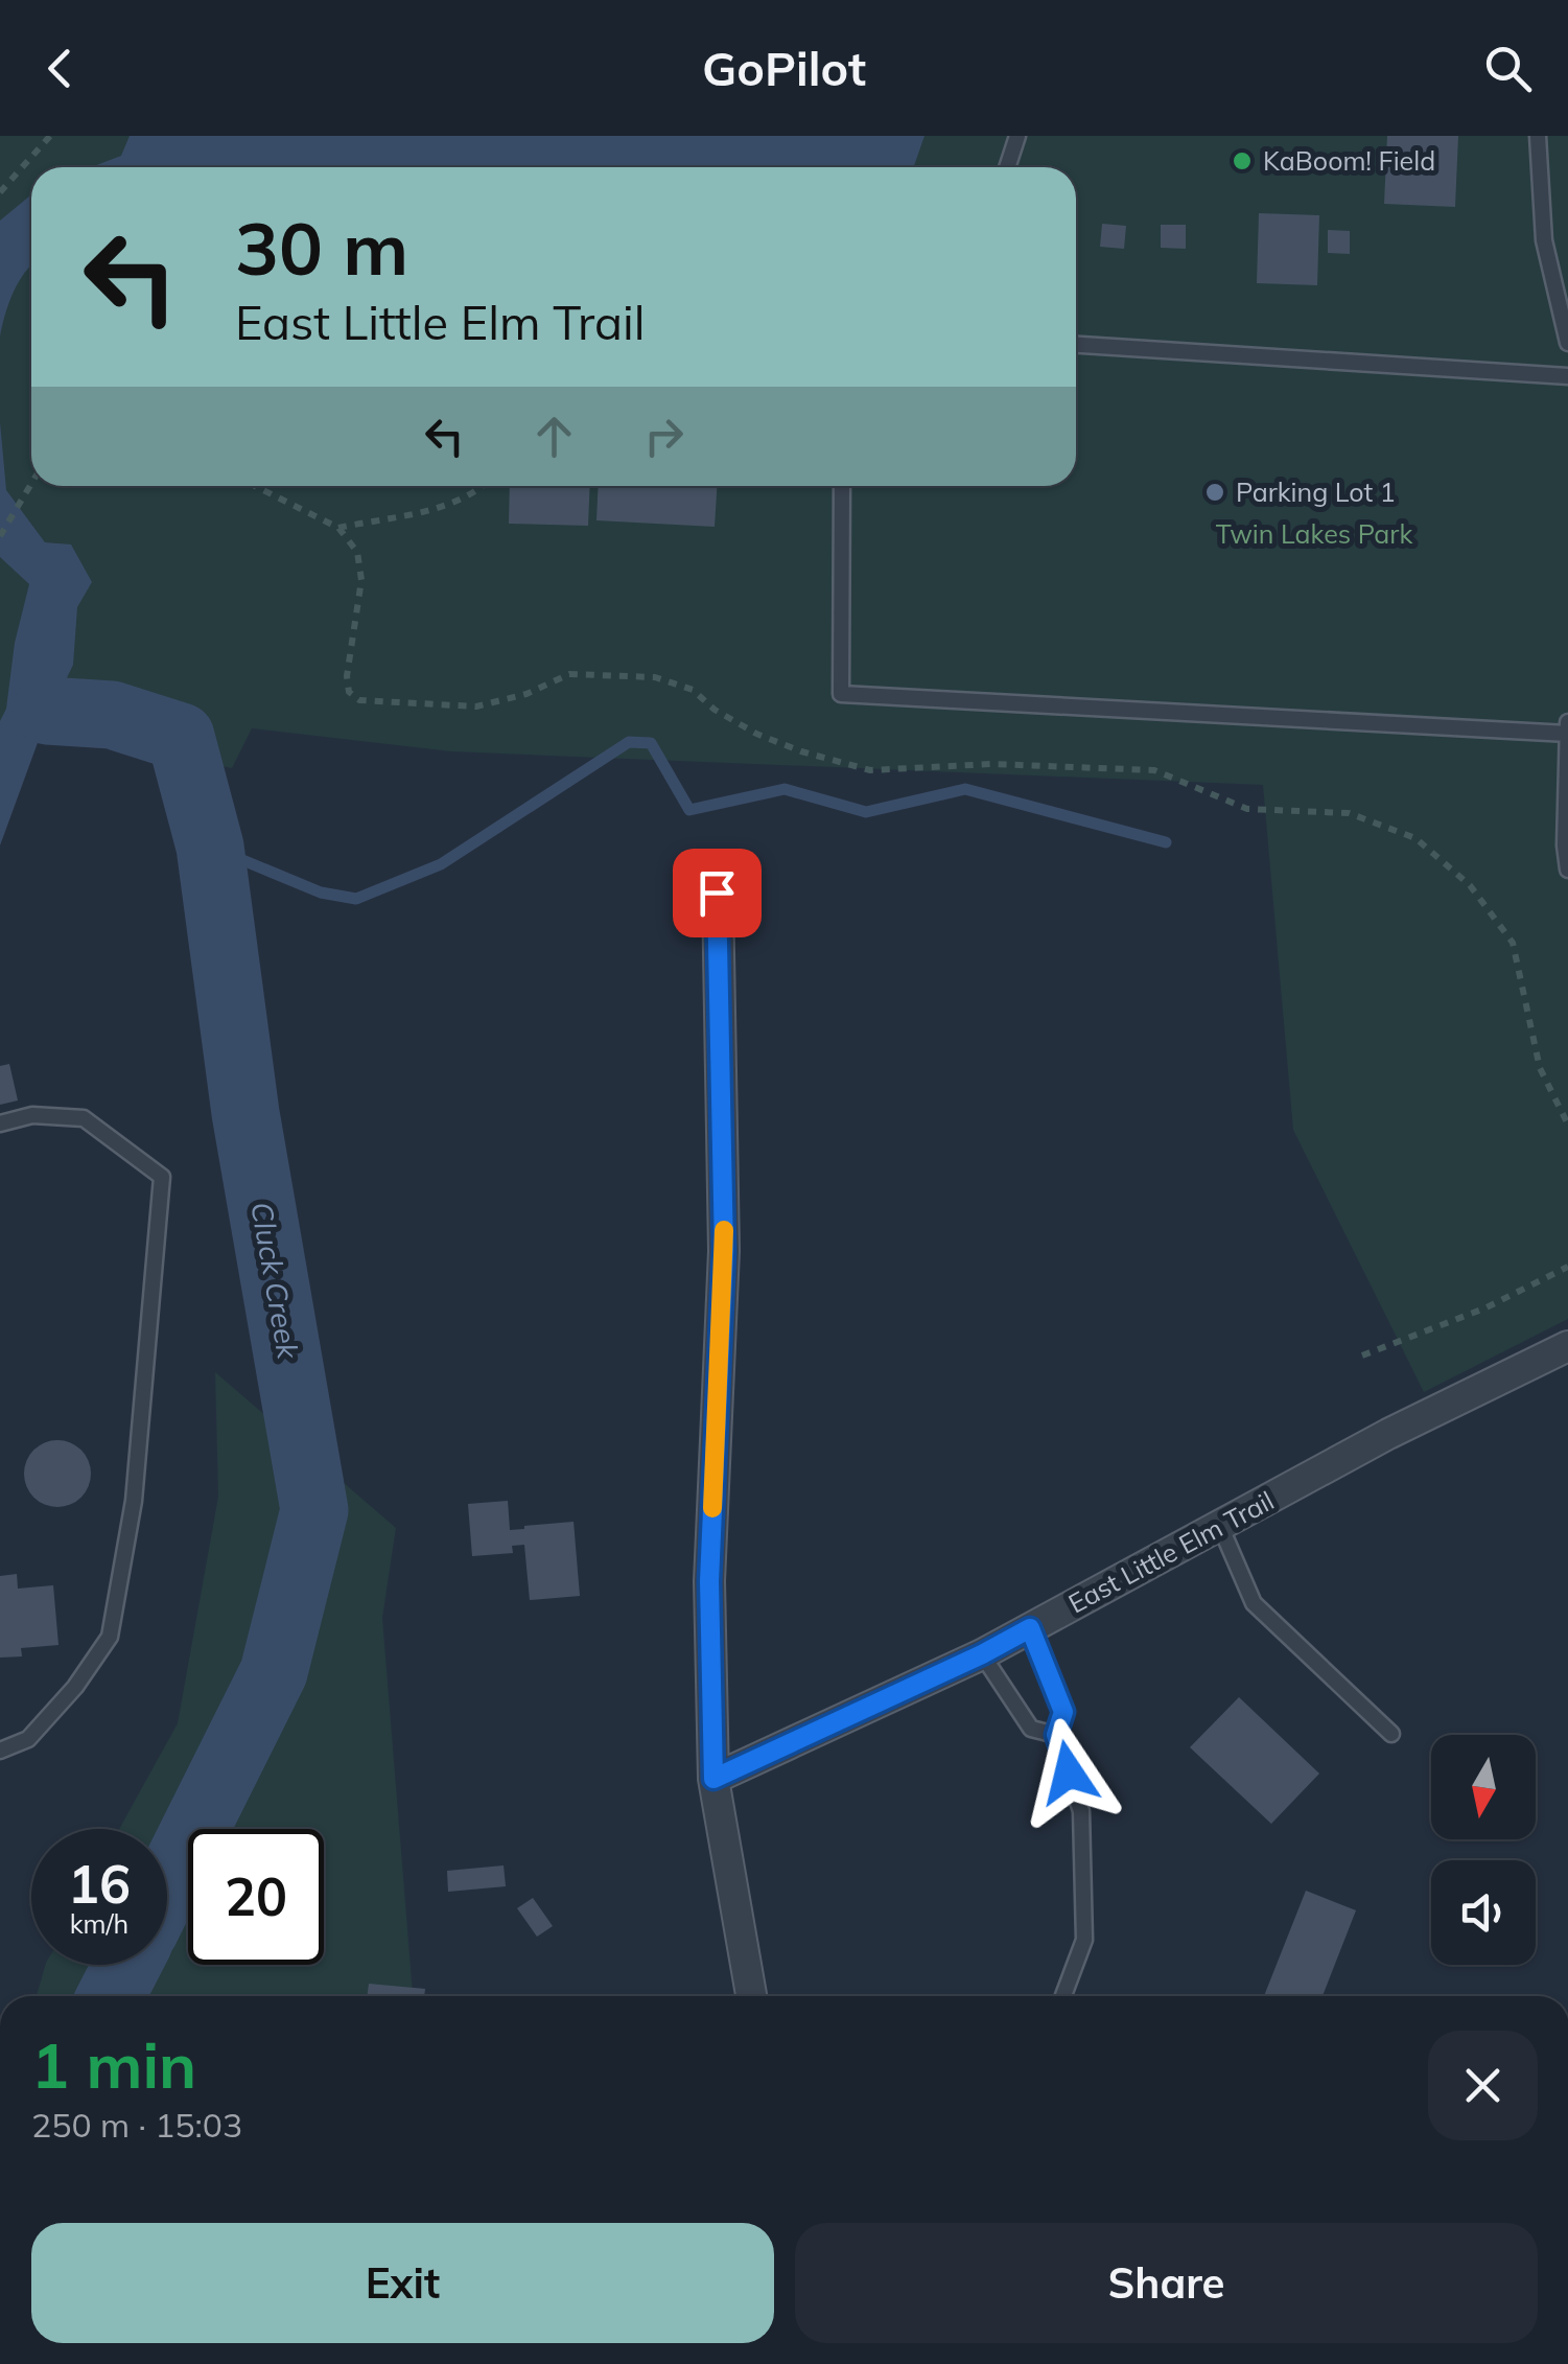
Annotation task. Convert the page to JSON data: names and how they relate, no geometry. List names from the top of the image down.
{
  "streets": {
    "street": ["East Little Elm Trail"]
  },
  "water": ["Cluck Creek"],
  "parks": ["Twin Lakes Park"],
  "places": ["KaBoom! Field", "Parking Lot 1"],
  "north": "bottom",
  "page": {
    "header": "GoPilot",
    "turn": ["30 m", "East Little Elm Trail"],
    "speed": "16 km/h",
    "limit": "20",
    "heading": ["1 min", "250 m · 15:03"],
    "buttons": ["Exit", "Share"]
  }
}
